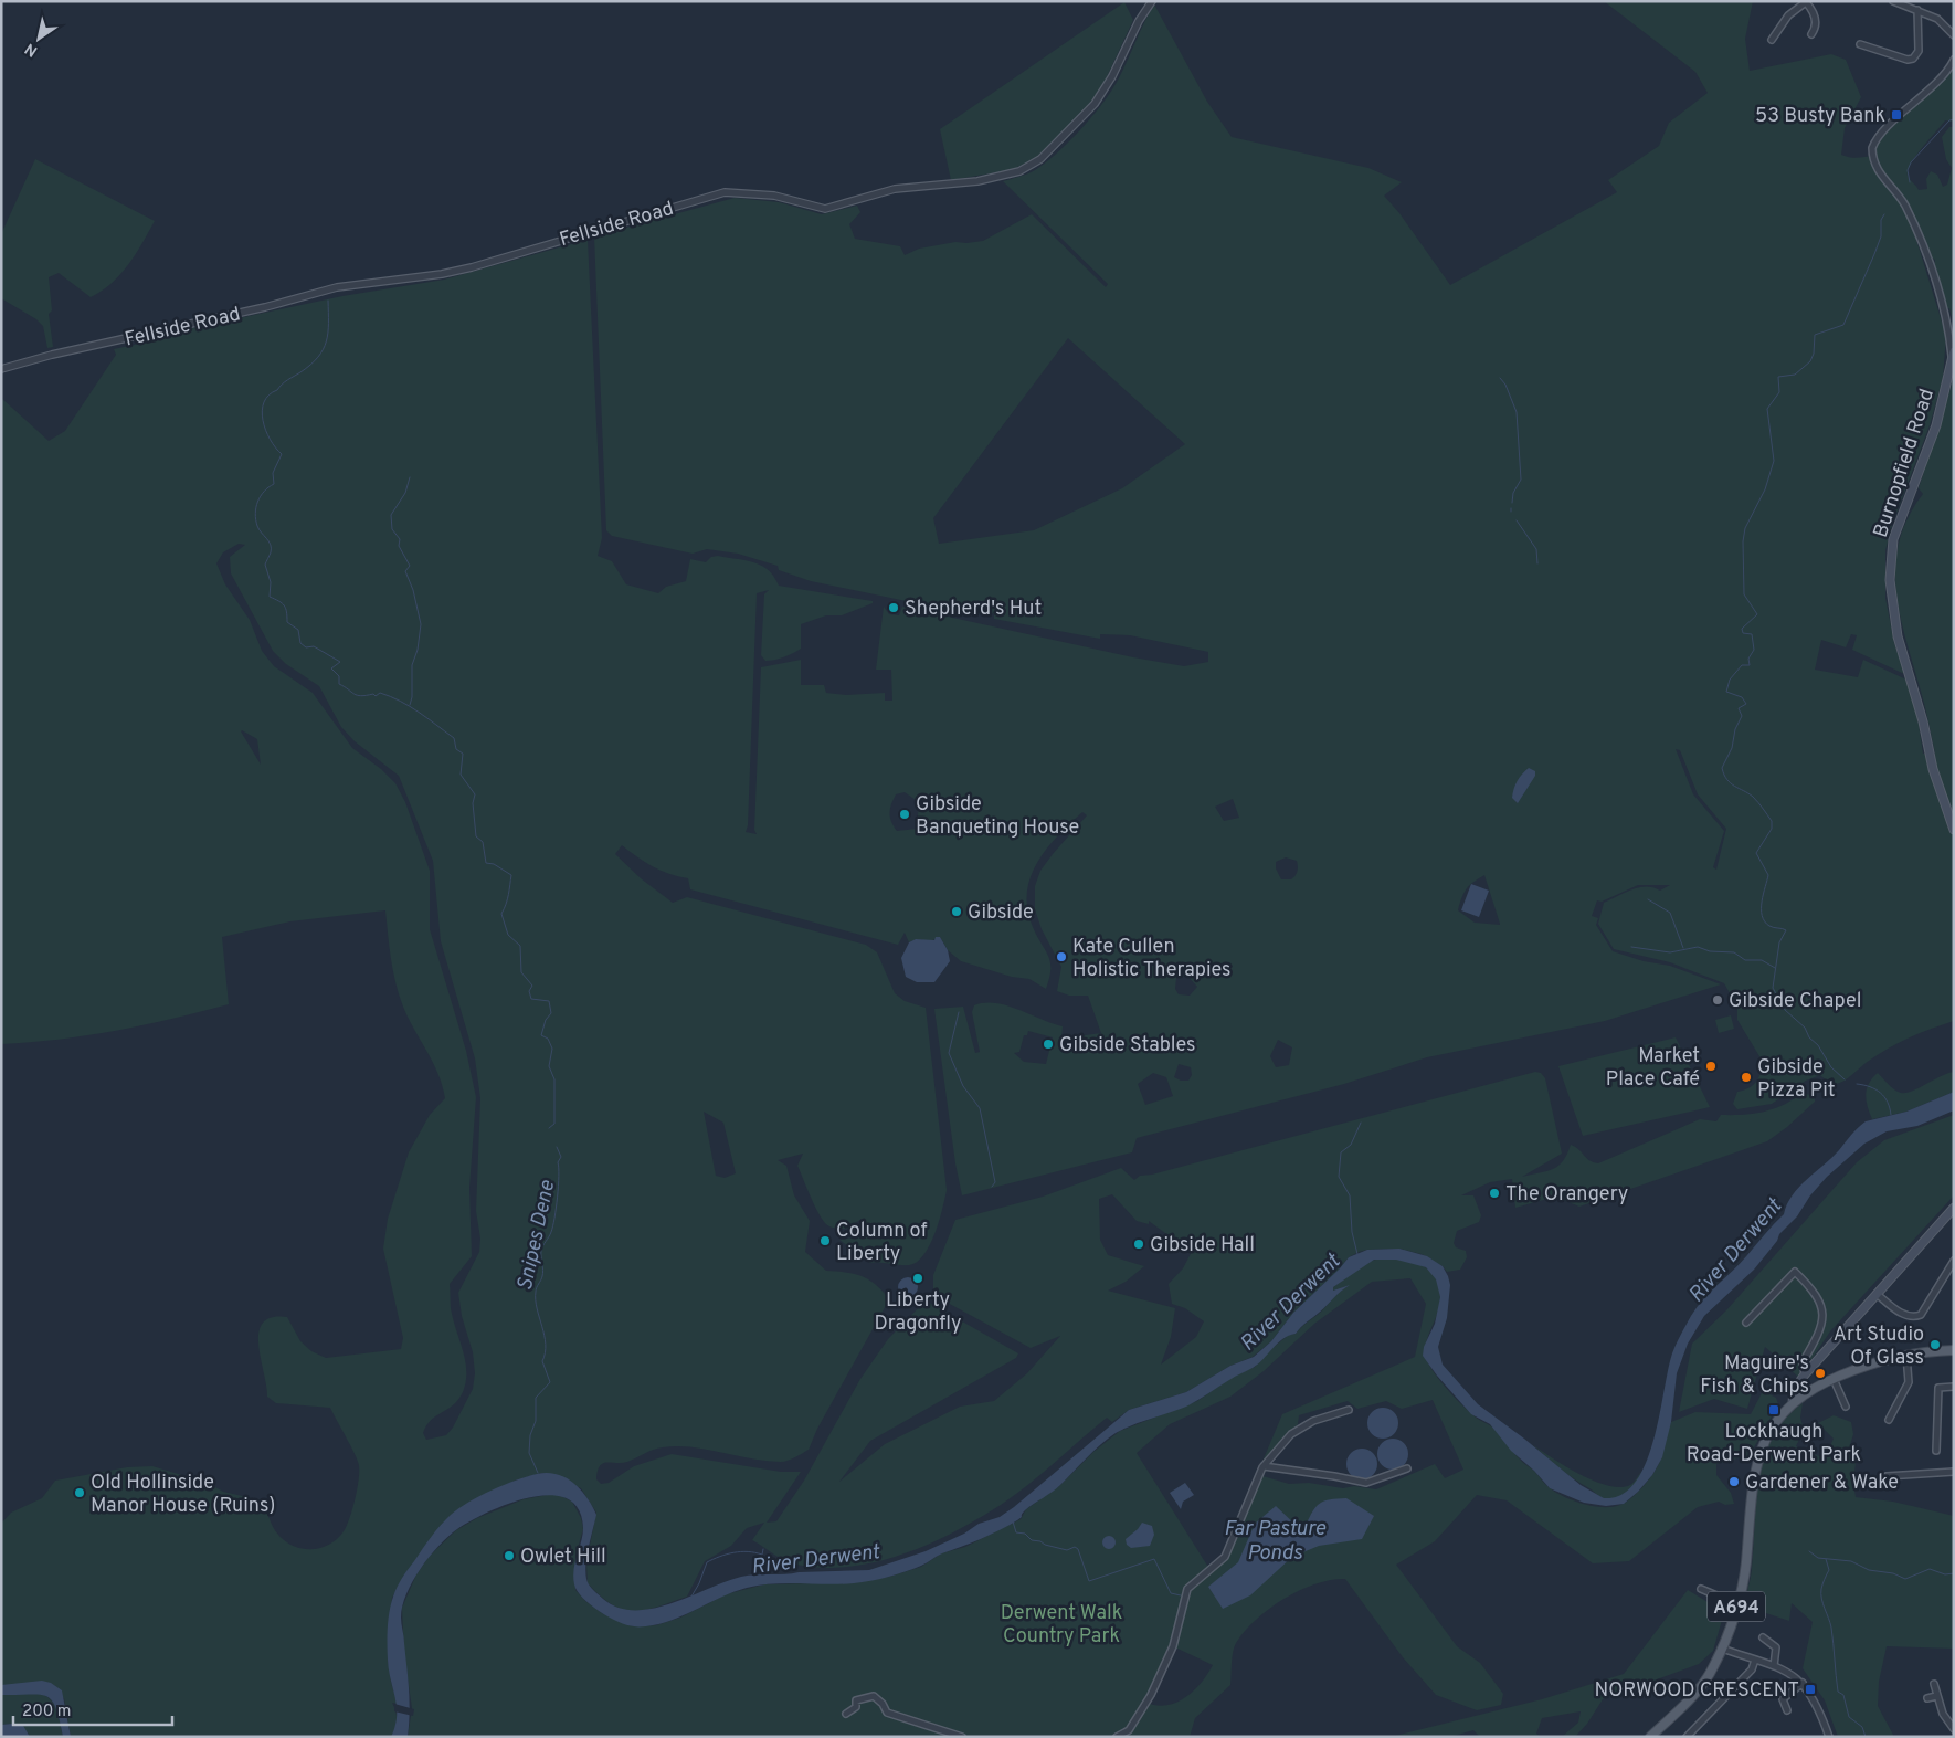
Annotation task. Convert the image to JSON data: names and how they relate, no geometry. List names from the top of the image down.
{
  "streets": {
    "main road": ["Burnopfield Road", "A694"],
    "street": ["Fellside Road"]
  },
  "water": ["Snipes Dene", "River Derwent", "Far Pasture Ponds"],
  "parks": ["Derwent Walk Country Park"],
  "places": {
    "transit": ["53 Busty Bank", "Lockhaugh Road-Derwent Park", "NORWOOD CRESCENT"],
    "other": [
      "Shepherd's Hut",
      "Gibside Banqueting House",
      "Gibside",
      "Kate Cullen Holistic Therapies",
      "Gibside Chapel",
      "Gibside Stables",
      "Market Place Café",
      "Gibside Pizza Pit",
      "The Orangery",
      "Column of Liberty",
      "Gibside Hall",
      "Liberty Dragonfly",
      "Art Studio Of Glass",
      "Maguire's Fish & Chips",
      "Gardener & Wake",
      "Old Hollinside Manor House (Ruins)",
      "Owlet Hill"
    ]
  },
  "scale_bar": "200 m",
  "north": "bottom left"
}
